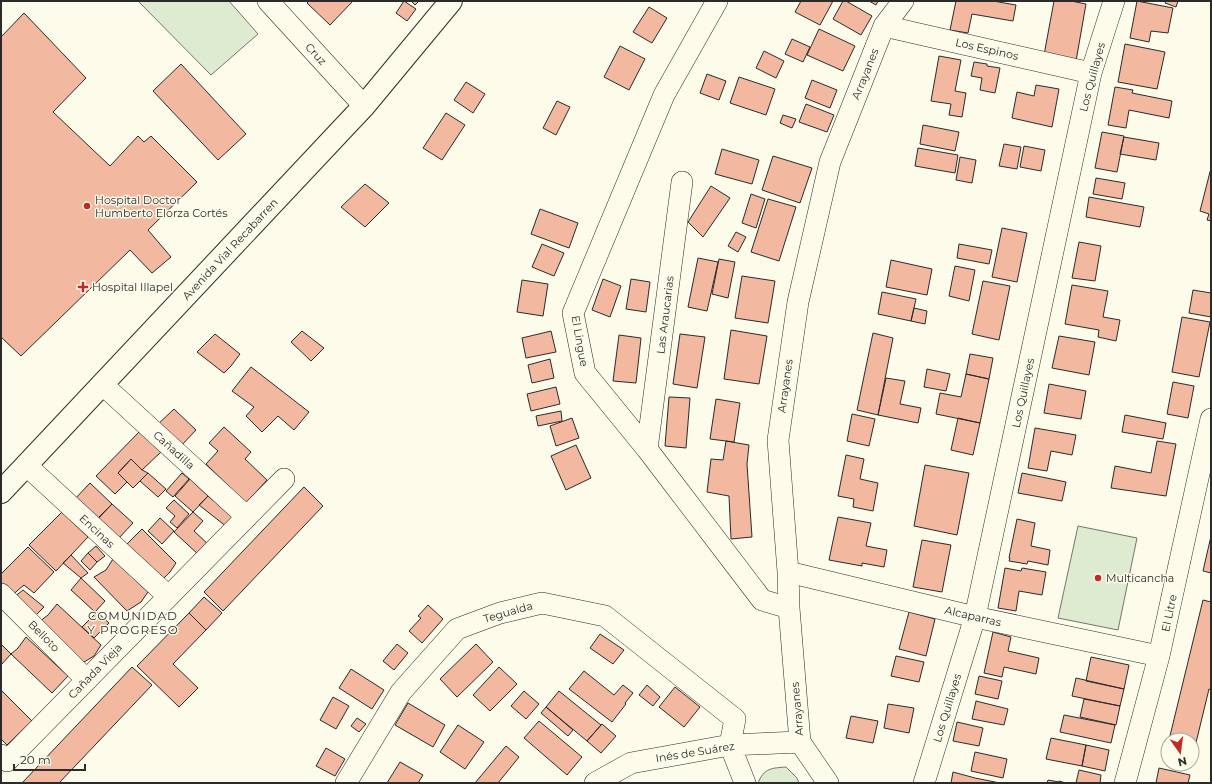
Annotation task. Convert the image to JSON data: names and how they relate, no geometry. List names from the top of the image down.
{
  "streets": {
    "main road": ["Avenida Vial Recabarren"],
    "street": [
      "Los Espinos",
      "Cruz",
      "Arrayanes",
      "Los Quillayes",
      "Las Araucarias",
      "El Lingue",
      "Cañadilla",
      "Encinas",
      "Tegualda",
      "El Litre",
      "Alcaparras",
      "Belloto",
      "Cañada Vieja",
      "Inés de Suárez"
    ]
  },
  "crossings": [
    ["Los Espinos", "Arrayanes"],
    ["Los Espinos", "Los Quillayes"],
    ["Cruz", "Avenida Vial Recabarren"],
    ["Arrayanes", "El Lingue"],
    ["Arrayanes", "Alcaparras"],
    ["Arrayanes", "Inés de Suárez"],
    ["Los Quillayes", "Alcaparras"],
    ["Avenida Vial Recabarren", "Cañadilla"],
    ["Avenida Vial Recabarren", "Encinas"],
    ["Las Araucarias", "El Lingue"],
    ["Cañadilla", "Cañada Vieja"],
    ["Encinas", "Cañada Vieja"],
    ["Tegualda", "Inés de Suárez"],
    ["El Litre", "Alcaparras"],
    ["Belloto", "Cañada Vieja"]
  ],
  "districts": ["COMUNIDAD Y PROGRESO"],
  "places": {
    "other": ["Hospital Doctor Humberto Elorza Cortés", "Multicancha"],
    "health": ["Hospital Illapel"]
  },
  "scale_bar": "20 m",
  "north": "bottom"
}
